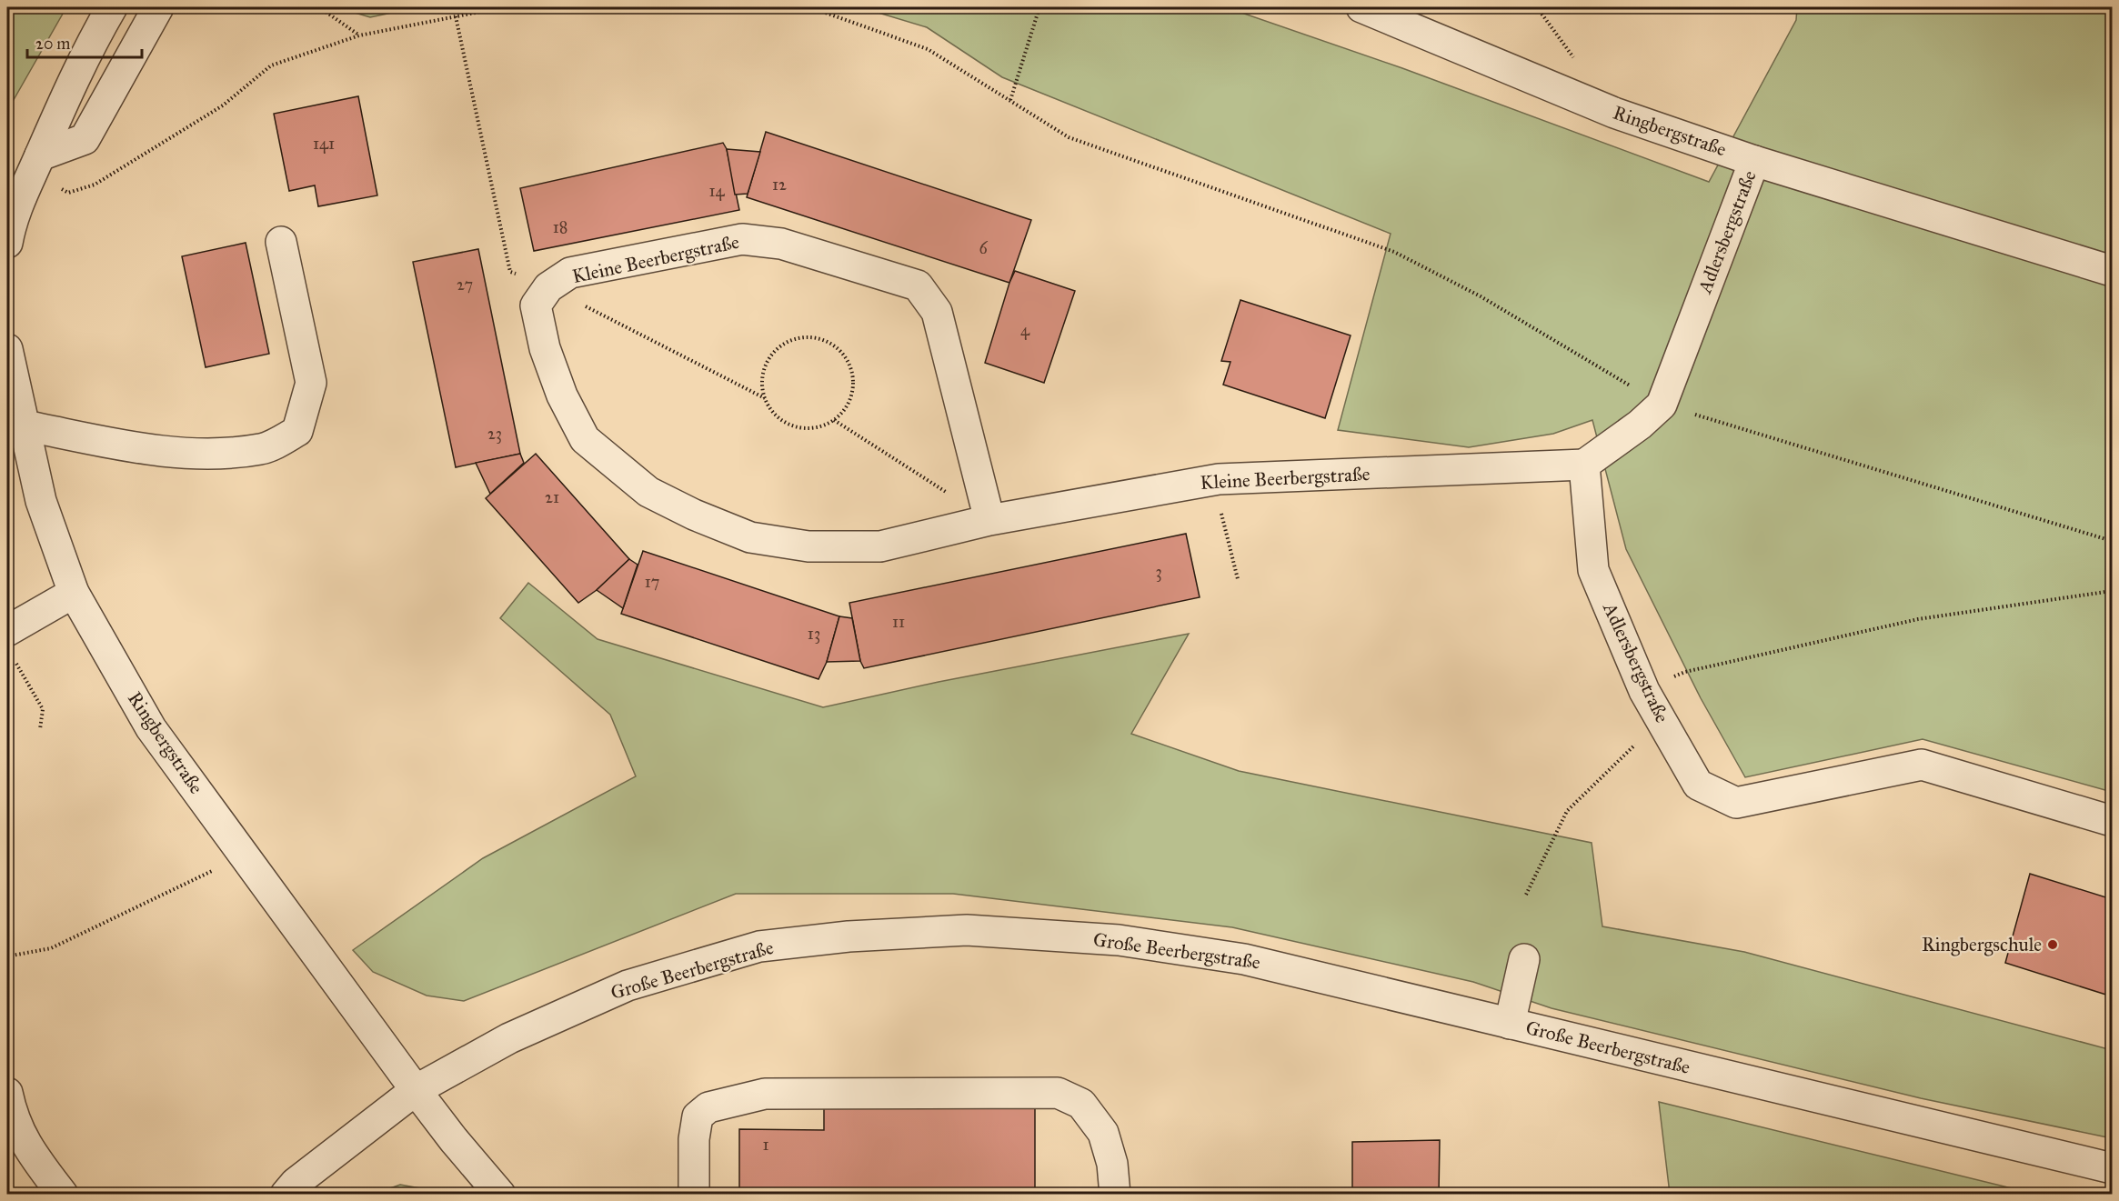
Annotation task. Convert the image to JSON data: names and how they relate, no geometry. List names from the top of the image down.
{
  "streets": {
    "street": [
      "Ringbergstraße",
      "Adlersbergstraße",
      "Kleine Beerbergstraße",
      "Große Beerbergstraße"
    ]
  },
  "crossings": [
    ["Ringbergstraße", "Adlersbergstraße"],
    ["Ringbergstraße", "Große Beerbergstraße"],
    ["Adlersbergstraße", "Kleine Beerbergstraße"]
  ],
  "places": ["Ringbergschule"],
  "house_numbers": [
    "141",
    "12",
    "14",
    "18",
    "6",
    "27",
    "4",
    "23",
    "21",
    "3",
    "17",
    "11",
    "13",
    "1"
  ],
  "scale_bar": "20 m"
}
